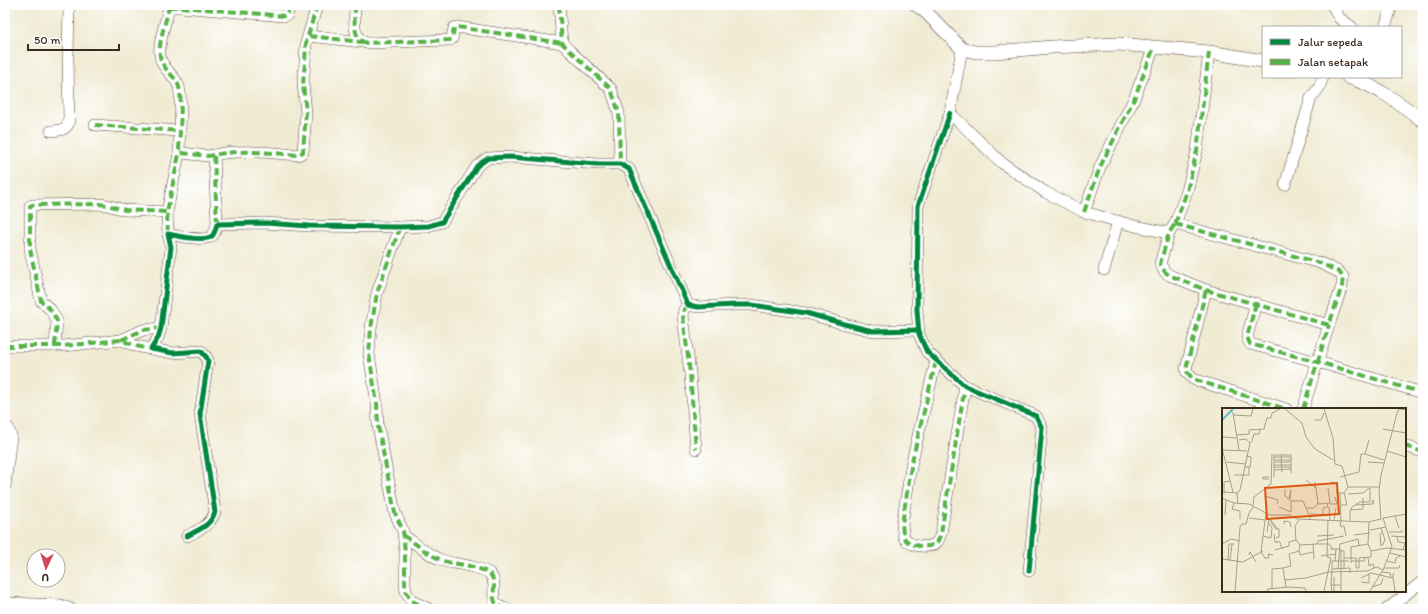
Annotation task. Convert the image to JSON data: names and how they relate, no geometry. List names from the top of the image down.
{
  "legend": ["Jalur sepeda", "Jalan setapak"],
  "scale_bar": "50 m",
  "north": "bottom"
}
